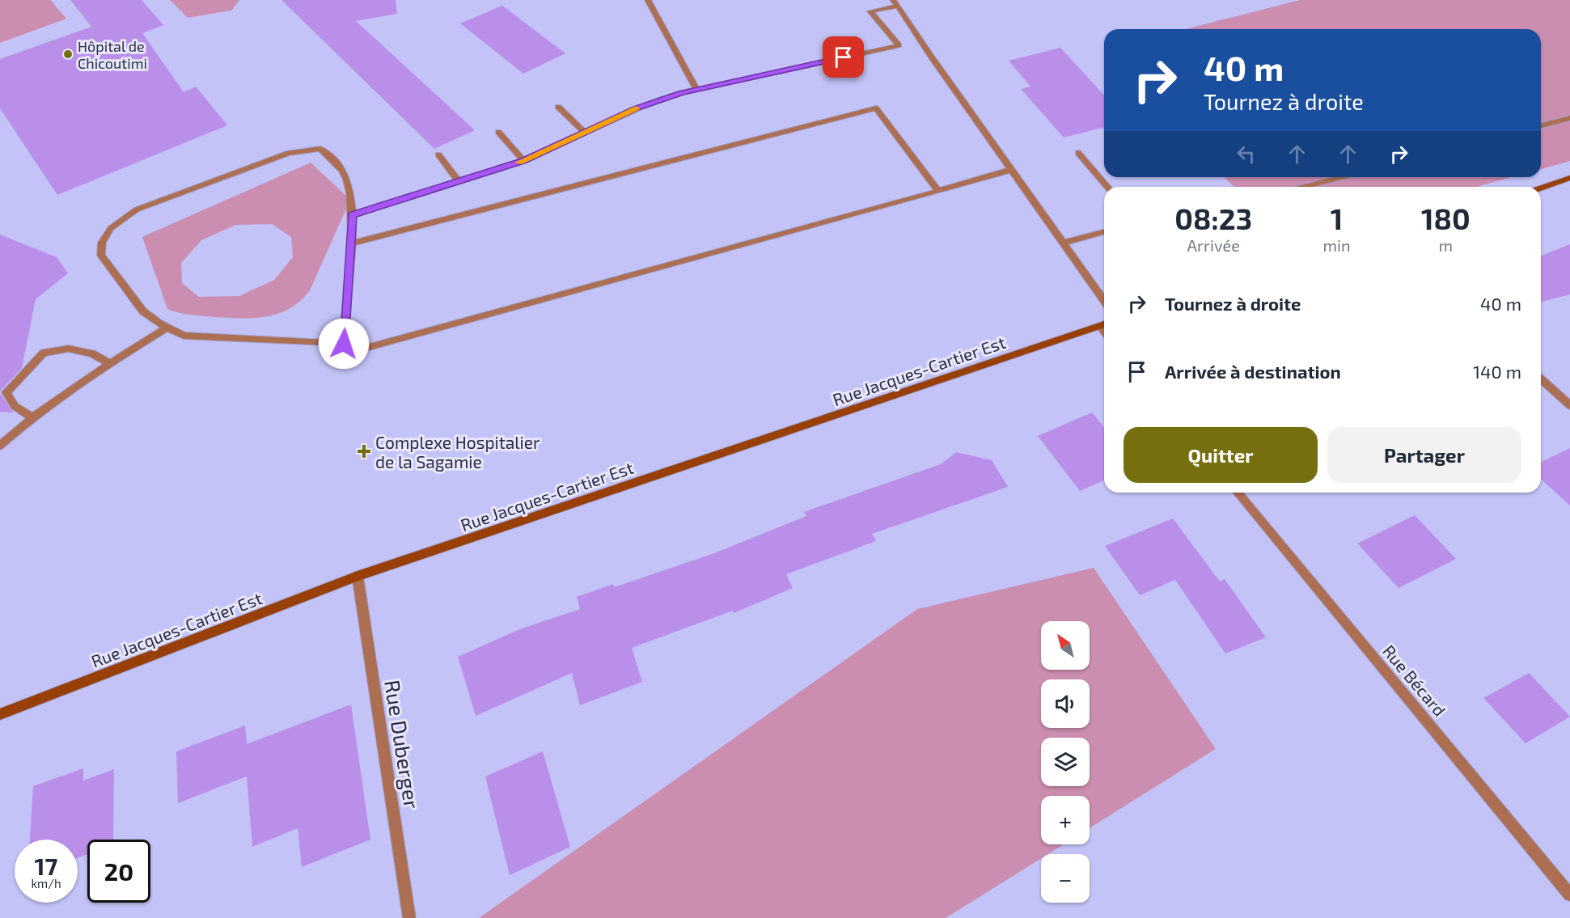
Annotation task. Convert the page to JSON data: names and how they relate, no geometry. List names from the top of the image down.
{
  "streets": {
    "main road": ["Rue Jacques-Cartier Est"],
    "street": ["Rue Bécard", "Rue Duberger"]
  },
  "crossings": [
    ["Rue Jacques-Cartier Est", "Rue Duberger"]
  ],
  "places": {
    "other": ["Hôpital de Chicoutimi"],
    "health": ["Complexe Hospitalier de la Sagamie"]
  },
  "north": "top left",
  "page": {
    "turn": ["40 m", "Tournez à droite"],
    "eta": [
      "08:23",
      "Arrivée",
      "1",
      "min",
      "180",
      "m"
    ],
    "list": [
      {
        "name": "Tournez à droite",
        "value": "40 m"
      },
      {
        "name": "Arrivée à destination",
        "value": "140 m"
      }
    ],
    "buttons": ["Quitter", "Partager"],
    "map_buttons": ["+", "−"],
    "speed": "17 km/h",
    "limit": "20"
  }
}
